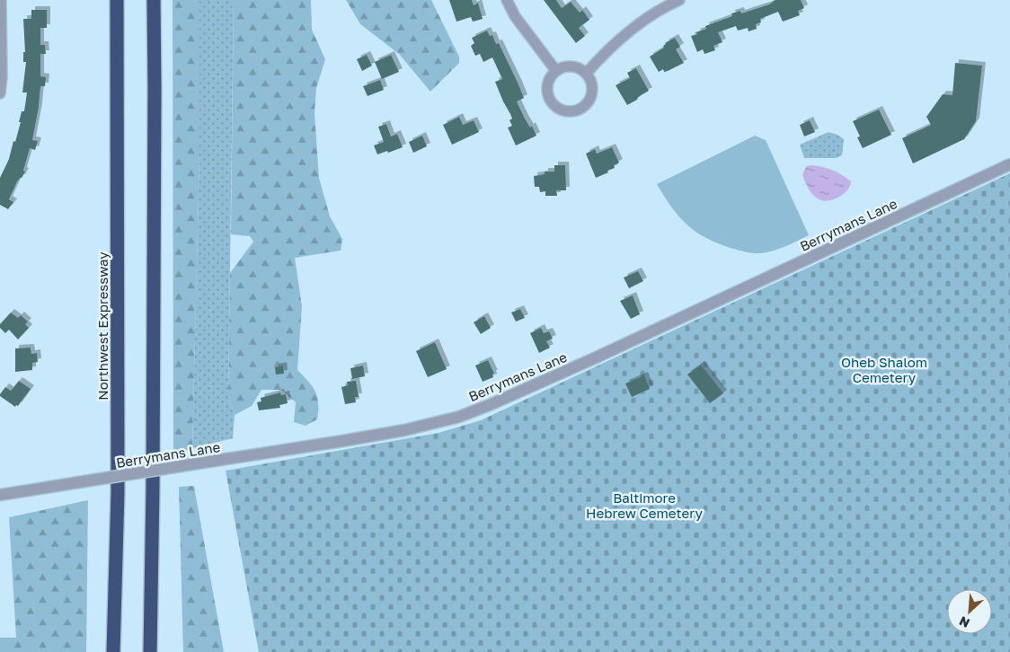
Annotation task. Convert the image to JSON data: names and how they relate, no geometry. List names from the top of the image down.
{
  "streets": {
    "highway": ["Northwest Expressway"],
    "street": ["Berrymans Lane"]
  },
  "parks": ["Oheb Shalom Cemetery", "Baltimore Hebrew Cemetery"],
  "north": "bottom left"
}
